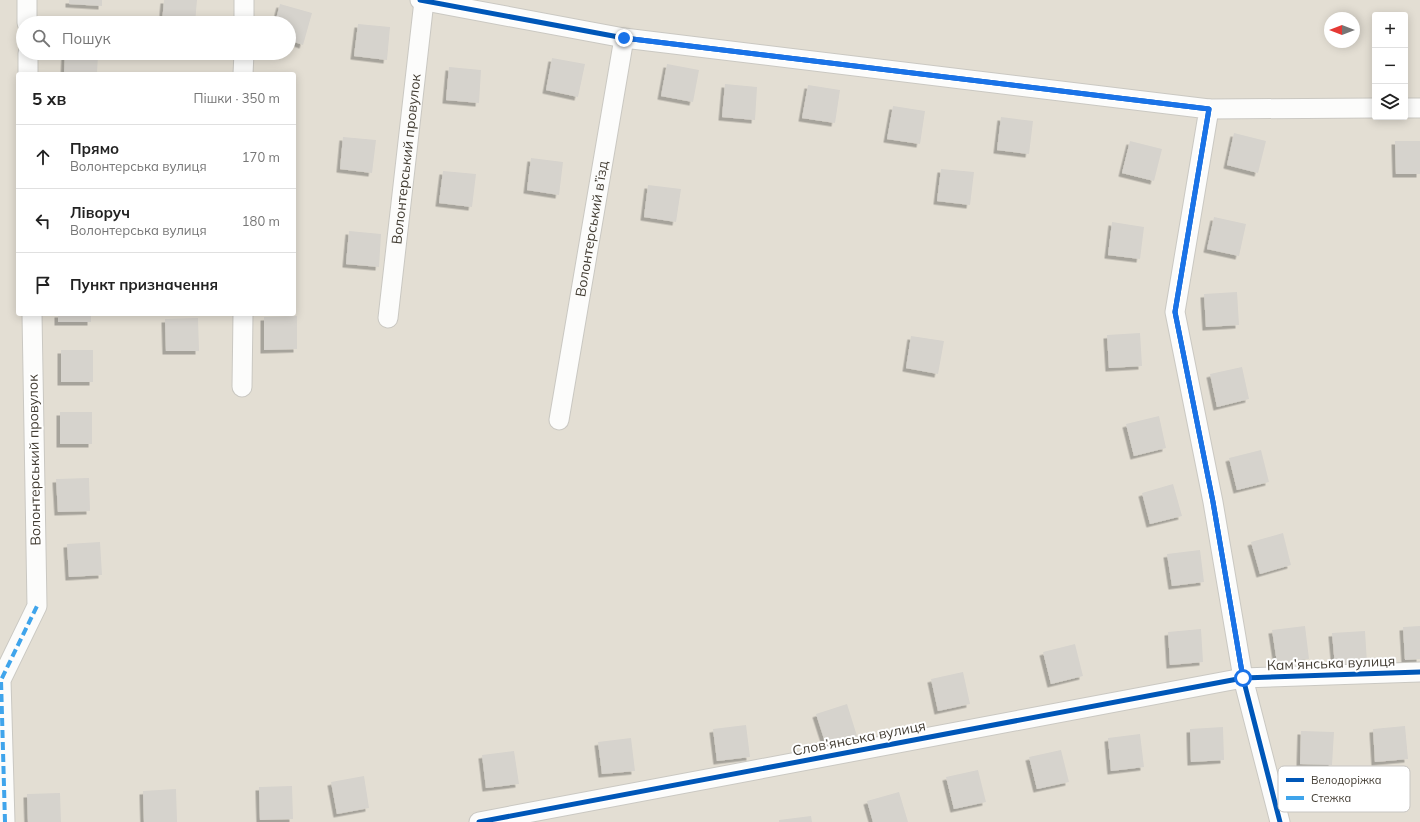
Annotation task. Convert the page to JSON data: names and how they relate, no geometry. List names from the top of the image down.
{
  "streets": {
    "street": [
      "Волонтерський провулок",
      "Волонтерський в’їзд",
      "Кам’янська вулиця",
      "Слов’янська вулиця"
    ]
  },
  "crossings": [
    ["Кам’янська вулиця", "Слов’янська вулиця"]
  ],
  "legend": ["Велодоріжка", "Стежка"],
  "north": "left",
  "page": {
    "map_buttons": ["+", "−"],
    "search": "Пошук",
    "heading": ["5 хв", "Пішки · 350 m"],
    "list": [
      ["Прямо", "Волонтерська вулиця", "170 m"],
      ["Ліворуч", "Волонтерська вулиця", "180 m"],
      "Пункт призначення"
    ]
  }
}
